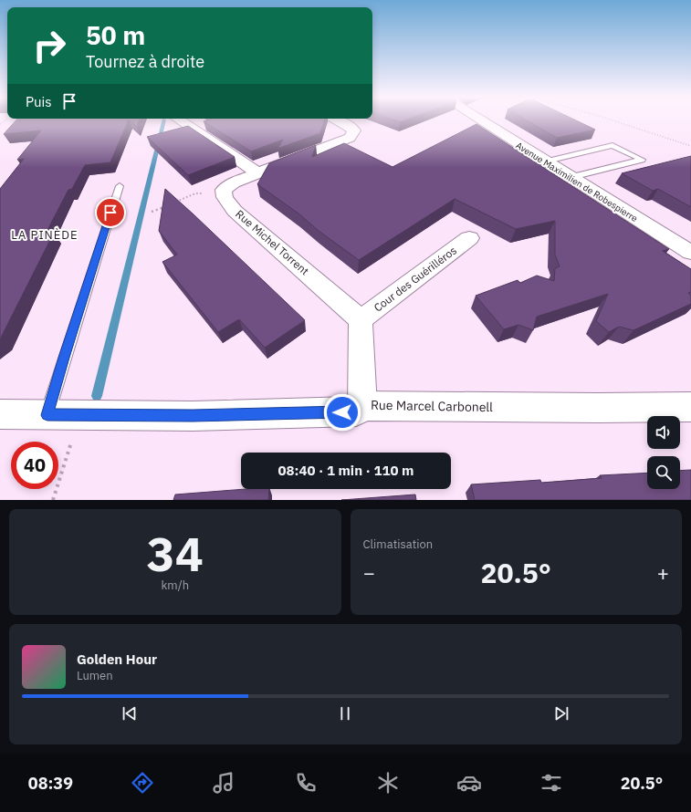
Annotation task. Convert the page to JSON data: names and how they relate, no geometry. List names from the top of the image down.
{
  "streets": {
    "street": [
      "Avenue Maximilien de Robespierre",
      "Rue Michel Torrent",
      "Cour des Guérilléros",
      "Rue Marcel Carbonell"
    ]
  },
  "crossings": [
    ["Rue Michel Torrent", "Cour des Guérilléros"]
  ],
  "districts": ["LA PINÈDE"],
  "page": {
    "turn": ["50 m", "Tournez à droite"],
    "then": "Puis",
    "limit": "40",
    "trip": "08:40 · 1 min · 110 m",
    "tile": [
      ["34", "km/h"],
      "Climatisation"
    ],
    "heat": ["−", "20.5°", "+"],
    "song": ["Golden Hour", "Lumen"],
    "tabs": ["08:39", "20.5°"]
  }
}
